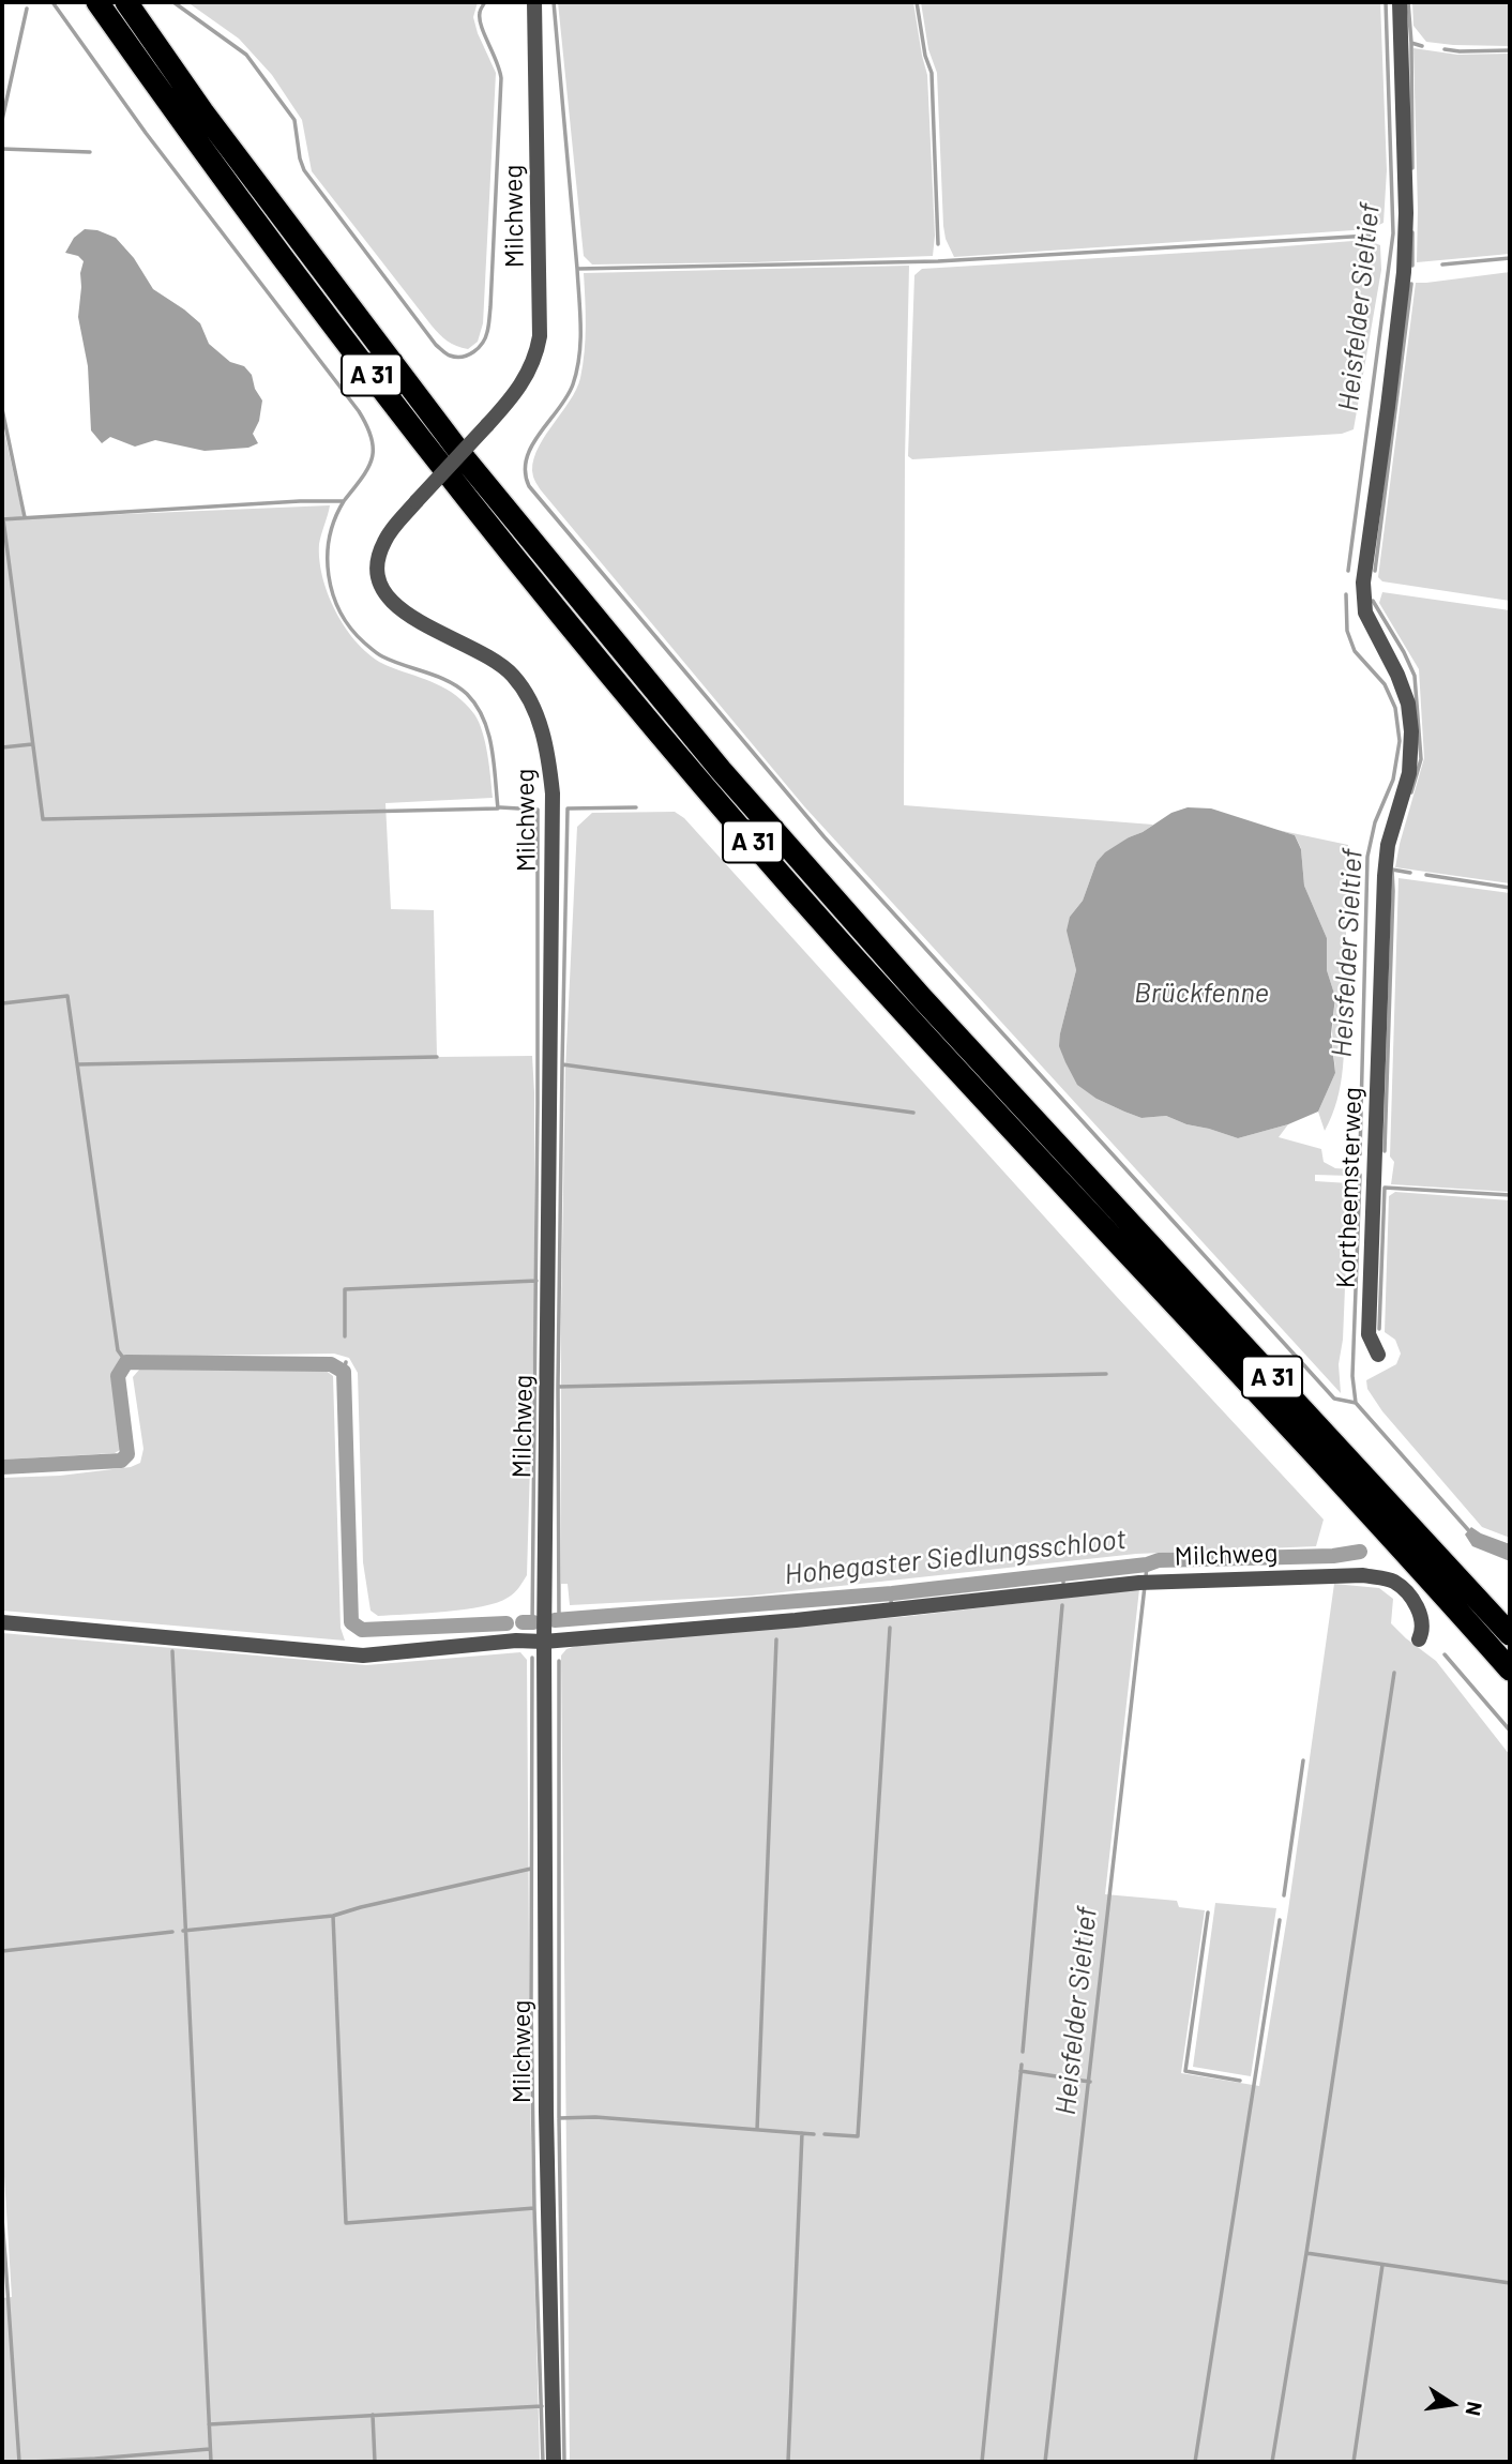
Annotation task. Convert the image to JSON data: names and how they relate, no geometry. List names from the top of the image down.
{
  "streets": {
    "highway": ["A 31"],
    "street": ["Milchweg", "Kortheemsterweg"]
  },
  "water": ["Heisfelder Sieltief", "Brückfenne", "Hohegaster Siedlungsschloot"],
  "north": "right"
}
